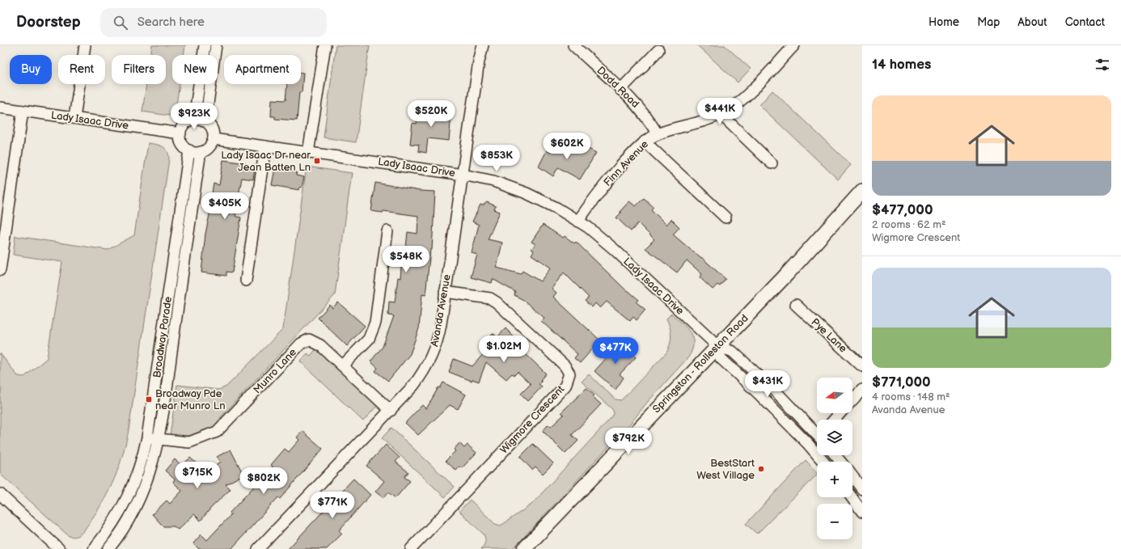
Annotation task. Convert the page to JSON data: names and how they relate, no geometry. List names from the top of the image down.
{
  "streets": {
    "main road": ["Springston - Rolleston Road"],
    "street": [
      "Dodd Road",
      "Lady Isaac Drive",
      "Finn Avenue",
      "Avanda Avenue",
      "Pye Lane",
      "Broadway Parade",
      "Munro Lane",
      "Wigmore Crescent"
    ]
  },
  "crossings": [
    ["Dodd Road", "Finn Avenue"],
    ["Lady Isaac Drive", "Finn Avenue"],
    ["Lady Isaac Drive", "Avanda Avenue"],
    ["Lady Isaac Drive", "Broadway Parade"],
    ["Lady Isaac Drive", "Springston - Rolleston Road"],
    ["Avanda Avenue", "Munro Lane"],
    ["Avanda Avenue", "Wigmore Crescent"],
    ["Broadway Parade", "Munro Lane"]
  ],
  "places": {
    "transit": ["Lady Isaac Dr near Jean Batten Ln", "Broadway Pde near Munro Ln"],
    "other": ["BestStart West Village"]
  },
  "north": "left",
  "page": {
    "header": "Doorstep",
    "search": "Search here",
    "nav": [
      "Home",
      "Map",
      "About",
      "Contact"
    ],
    "heading": "14 homes",
    "chip": [
      "Buy",
      "Rent",
      "Filters",
      "New",
      "Apartment"
    ],
    "list": [
      {
        "name": "$477,000",
        "note": "2 rooms · 62 m² · Wigmore Crescent"
      },
      {
        "name": "$771,000",
        "note": "4 rooms · 148 m² · Avanda Avenue"
      }
    ],
    "price": [
      "$441K",
      "$520K",
      "$923K",
      "$602K",
      "$853K",
      "$405K",
      "$548K",
      "$1.02M",
      "$477K",
      "$431K",
      "$792K",
      "$715K",
      "$802K",
      "$771K"
    ],
    "map_buttons": ["+", "−"]
  }
}
